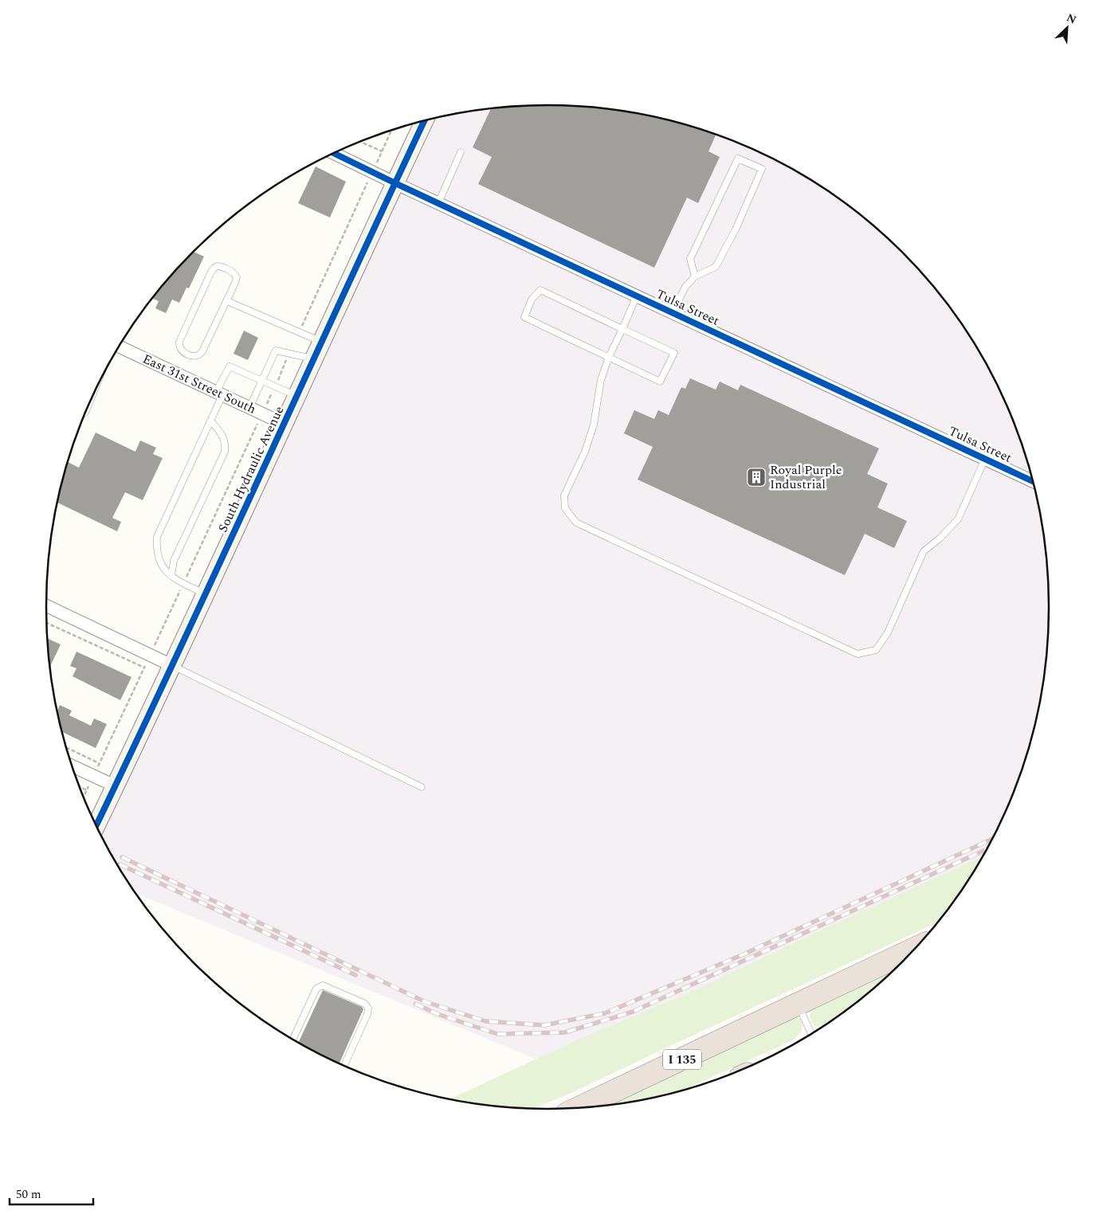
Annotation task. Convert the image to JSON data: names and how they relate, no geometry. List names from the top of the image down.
{
  "streets": {
    "highway": ["I 135"],
    "street": ["Tulsa Street", "East 31st Street South", "South Hydraulic Avenue"]
  },
  "crossings": [
    ["Tulsa Street", "South Hydraulic Avenue"],
    ["East 31st Street South", "South Hydraulic Avenue"]
  ],
  "places": {
    "building": ["Royal Purple Industrial"]
  },
  "scale_bar": "50 m",
  "north": "top right"
}
